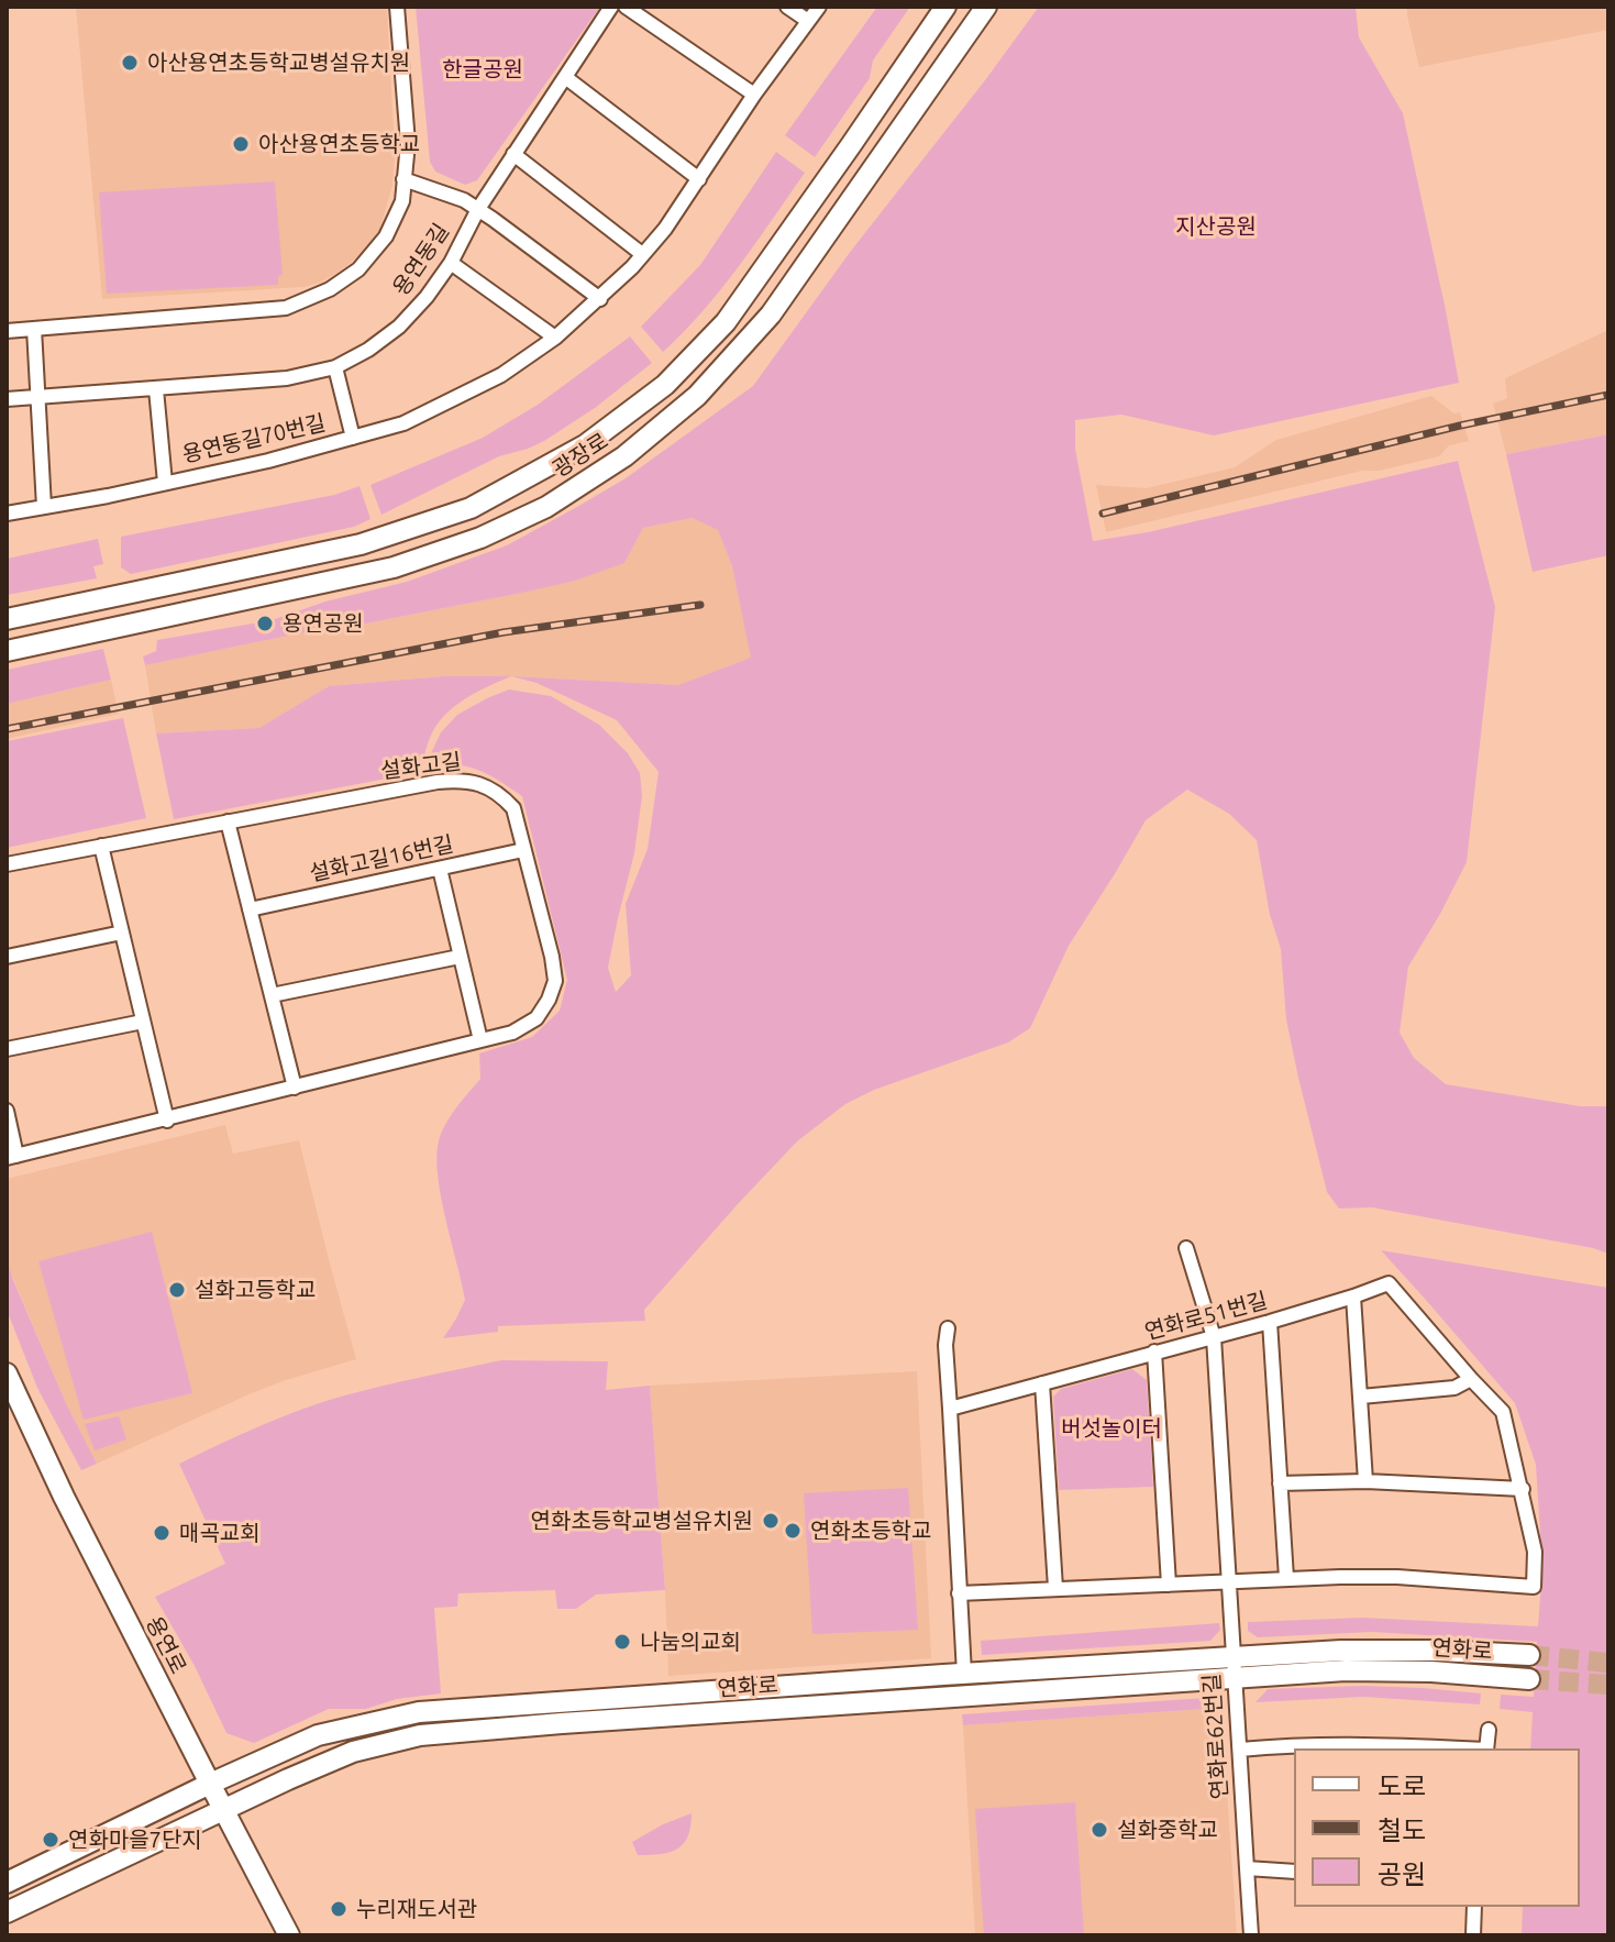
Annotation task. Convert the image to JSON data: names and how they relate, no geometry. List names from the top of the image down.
{
  "streets": {
    "street": [
      "용연동길",
      "용연동길70번길",
      "광장로",
      "설화고길",
      "설화고길16번길",
      "연화로51번길",
      "용연로",
      "연화로",
      "연화로62번길"
    ]
  },
  "crossings": [
    ["용연동길", "용연동길70번길"],
    ["설화고길", "설화고길16번길"],
    ["용연로", "연화로"],
    ["연화로", "연화로62번길"]
  ],
  "parks": ["한글공원", "지산공원", "버섯놀이터"],
  "places": [
    "아산용연초등학교병설유치원",
    "아산용연초등학교",
    "용연공원",
    "설화고등학교",
    "연화초등학교병설유치원",
    "연화초등학교",
    "매곡교회",
    "나눔의교회",
    "설화중학교",
    "연화마을7단지",
    "누리재도서관"
  ],
  "legend": ["도로", "철도", "공원"]
}
